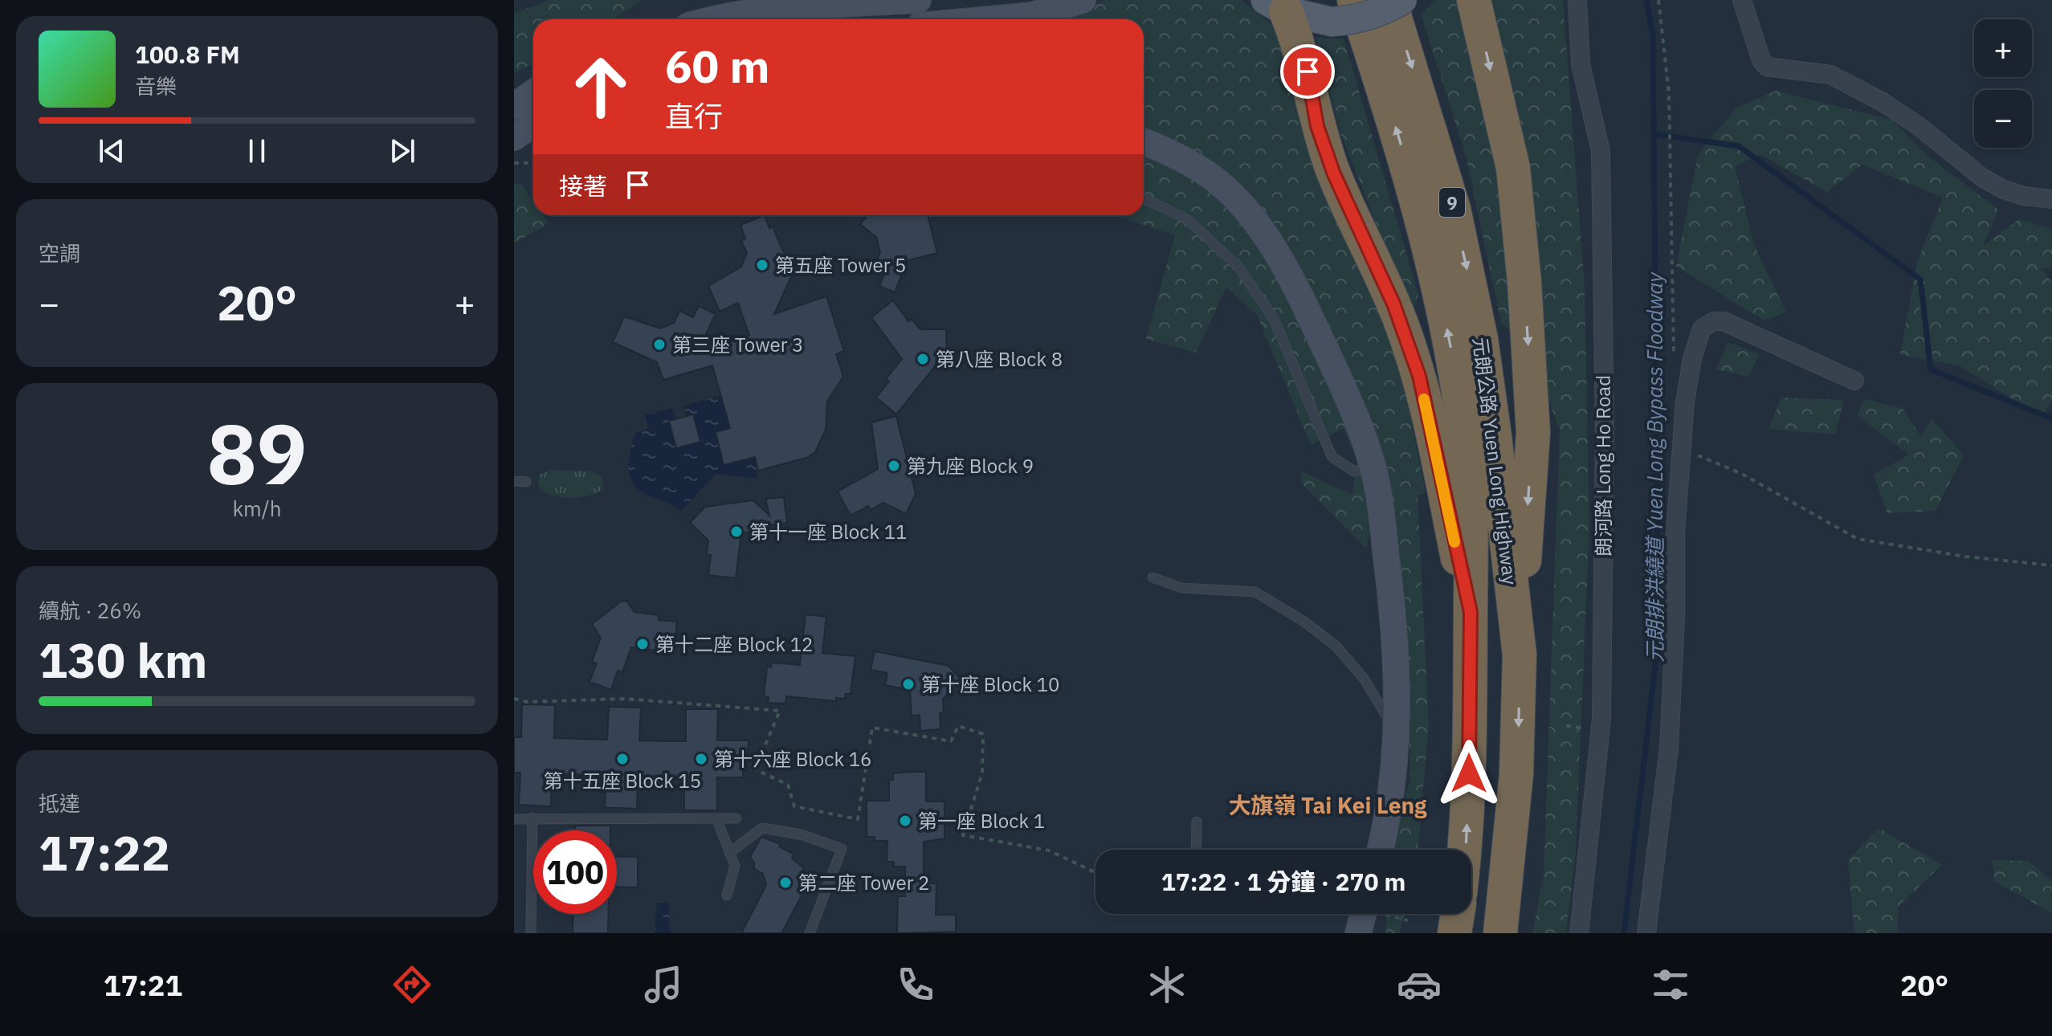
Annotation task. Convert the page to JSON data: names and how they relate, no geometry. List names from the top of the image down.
{
  "streets": {
    "highway": ["9", "元朗公路 Yuen Long Highway"],
    "street": ["朗河路 Long Ho Road"]
  },
  "districts": ["大旗嶺 Tai Kei Leng"],
  "water": ["元朗排洪繞道 Yuen Long Bypass Floodway"],
  "places": [
    "第五座 Tower 5",
    "第三座 Tower 3",
    "第八座 Block 8",
    "第九座 Block 9",
    "第十一座 Block 11",
    "第十二座 Block 12",
    "第十座 Block 10",
    "第十五座 Block 15",
    "第十六座 Block 16",
    "第一座 Block 1",
    "第二座 Tower 2"
  ],
  "page": {
    "map_buttons": ["+", "−"],
    "turn": ["60 m", "直行"],
    "song": ["100.8 FM", "音樂"],
    "then": "接著",
    "tile": [
      "空調",
      ["89", "km/h"],
      ["續航 · 26%", "130 km"],
      ["抵達", "17:22"]
    ],
    "heat": ["−", "20°", "+"],
    "limit": "100",
    "trip": "17:22 · 1 分鐘 · 270 m",
    "tabs": ["17:21", "20°"]
  }
}
